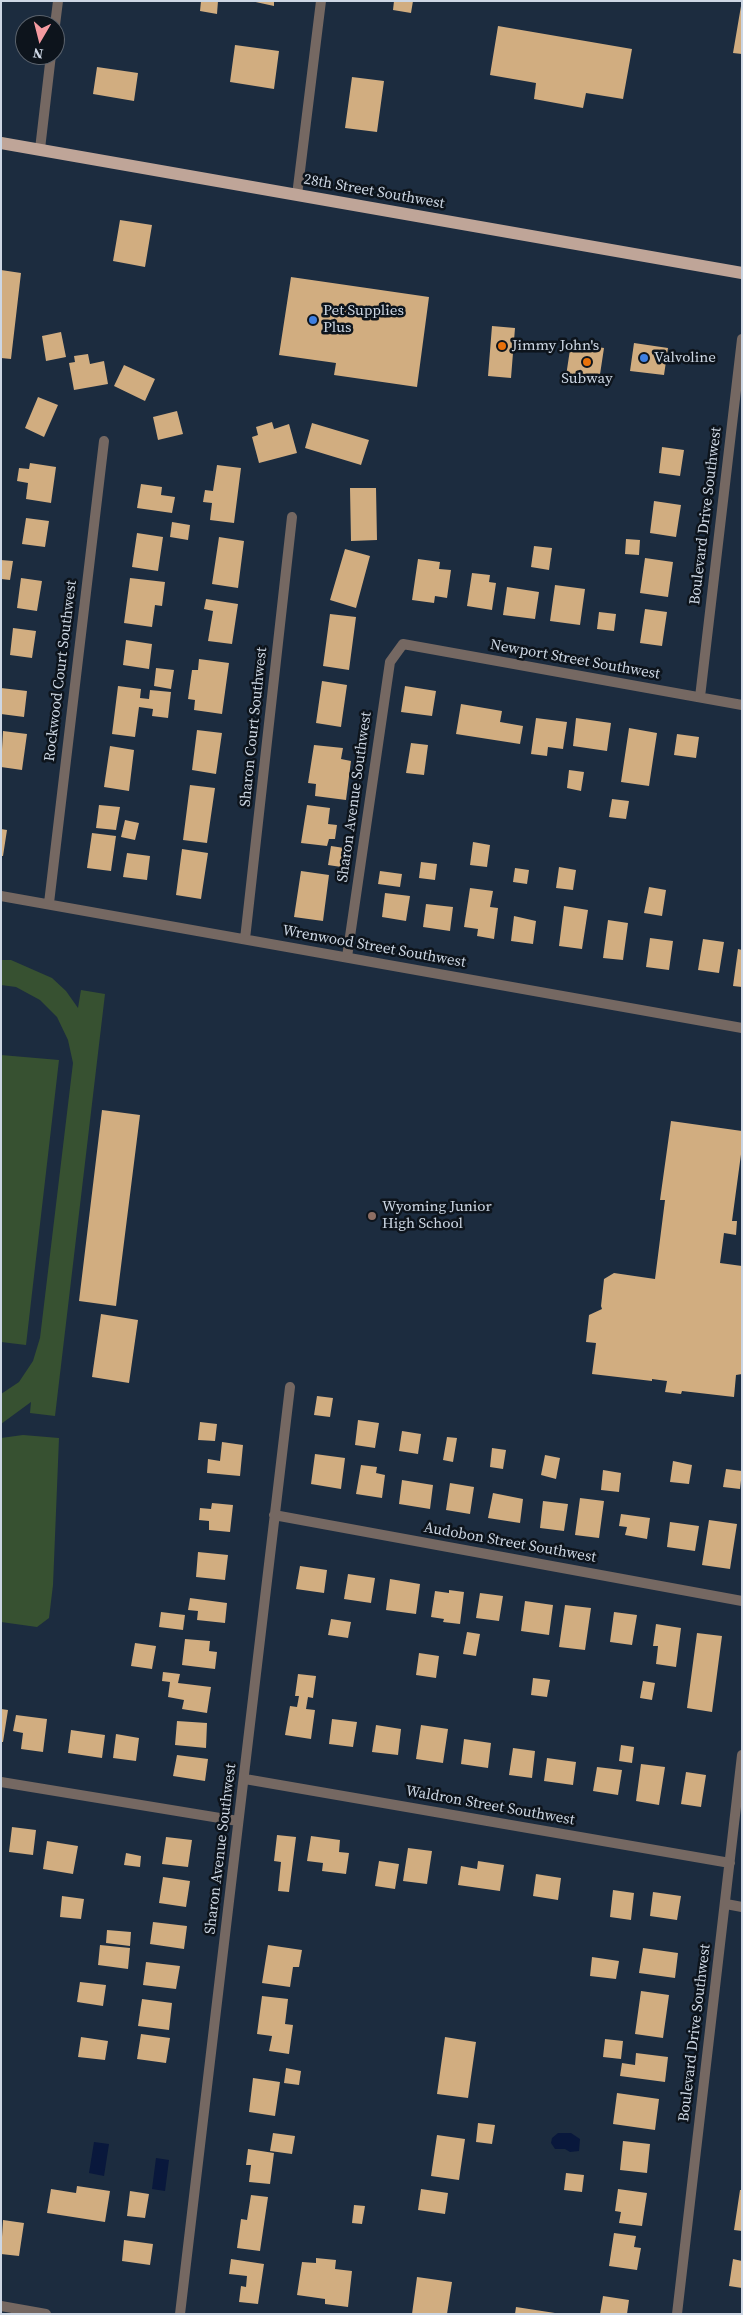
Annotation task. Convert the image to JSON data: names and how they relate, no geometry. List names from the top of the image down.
{
  "streets": {
    "main road": ["28th Street Southwest"],
    "street": [
      "Boulevard Drive Southwest",
      "Newport Street Southwest",
      "Rockwood Court Southwest",
      "Sharon Court Southwest",
      "Sharon Avenue Southwest",
      "Wrenwood Street Southwest",
      "Audobon Street Southwest",
      "Waldron Street Southwest"
    ]
  },
  "crossings": [
    ["Boulevard Drive Southwest", "Newport Street Southwest"],
    ["Boulevard Drive Southwest", "Waldron Street Southwest"],
    ["Newport Street Southwest", "Sharon Avenue Southwest"],
    ["Rockwood Court Southwest", "Wrenwood Street Southwest"],
    ["Sharon Court Southwest", "Wrenwood Street Southwest"],
    ["Sharon Avenue Southwest", "Wrenwood Street Southwest"],
    ["Sharon Avenue Southwest", "Audobon Street Southwest"],
    ["Sharon Avenue Southwest", "Waldron Street Southwest"]
  ],
  "places": [
    "Pet Supplies Plus",
    "Jimmy John's",
    "Valvoline",
    "Subway",
    "Wyoming Junior High School"
  ],
  "north": "bottom"
}
